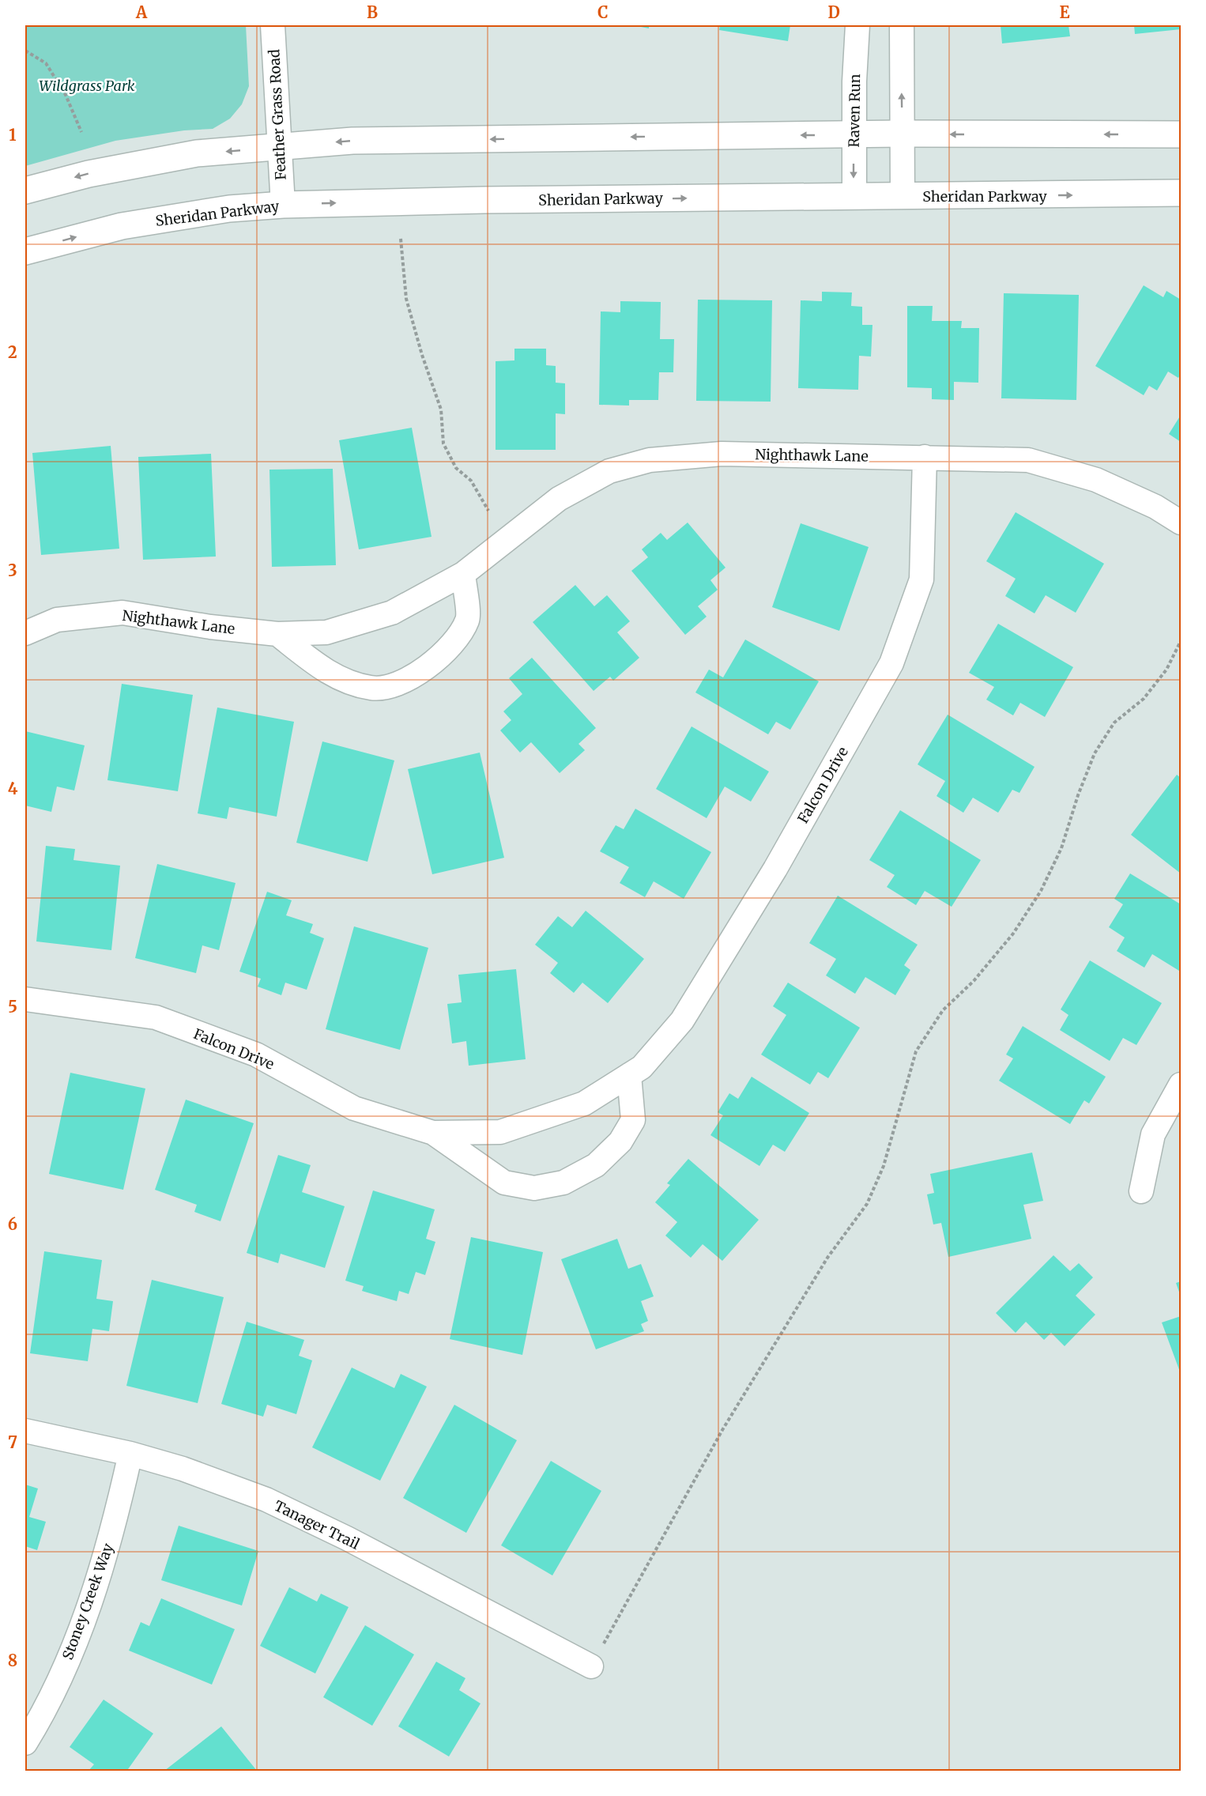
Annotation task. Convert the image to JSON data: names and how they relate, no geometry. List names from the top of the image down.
{
  "streets": {
    "main road": ["Sheridan Parkway"],
    "street": [
      "Raven Run",
      "Feather Grass Road",
      "Nighthawk Lane",
      "Falcon Drive",
      "Tanager Trail",
      "Stoney Creek Way"
    ]
  },
  "crossings": [
    ["Raven Run", "Sheridan Parkway"],
    ["Feather Grass Road", "Sheridan Parkway"],
    ["Nighthawk Lane", "Falcon Drive"],
    ["Tanager Trail", "Stoney Creek Way"]
  ],
  "parks": ["Wildgrass Park"],
  "grid": {
    "columns": [
      "A",
      "B",
      "C",
      "D",
      "E"
    ],
    "rows": [
      "1",
      "2",
      "3",
      "4",
      "5",
      "6",
      "7",
      "8"
    ]
  }
}
